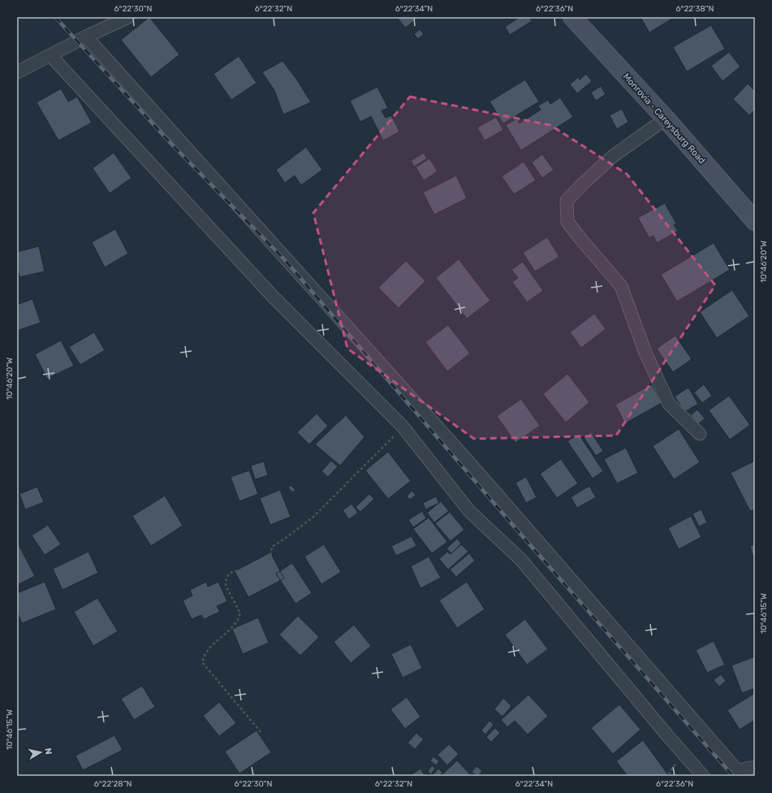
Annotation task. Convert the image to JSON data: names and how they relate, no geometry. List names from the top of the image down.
{
  "streets": {
    "main road": ["Monrovia - Careysburg Road"]
  },
  "north": "right",
  "coordinates": [
    "6°22'30\"N",
    "6°22'32\"N",
    "6°22'34\"N",
    "6°22'36\"N",
    "6°22'38\"N",
    "10°46'20\"W",
    "10°46'15\"W",
    "6°22'28\"N"
  ]
}
